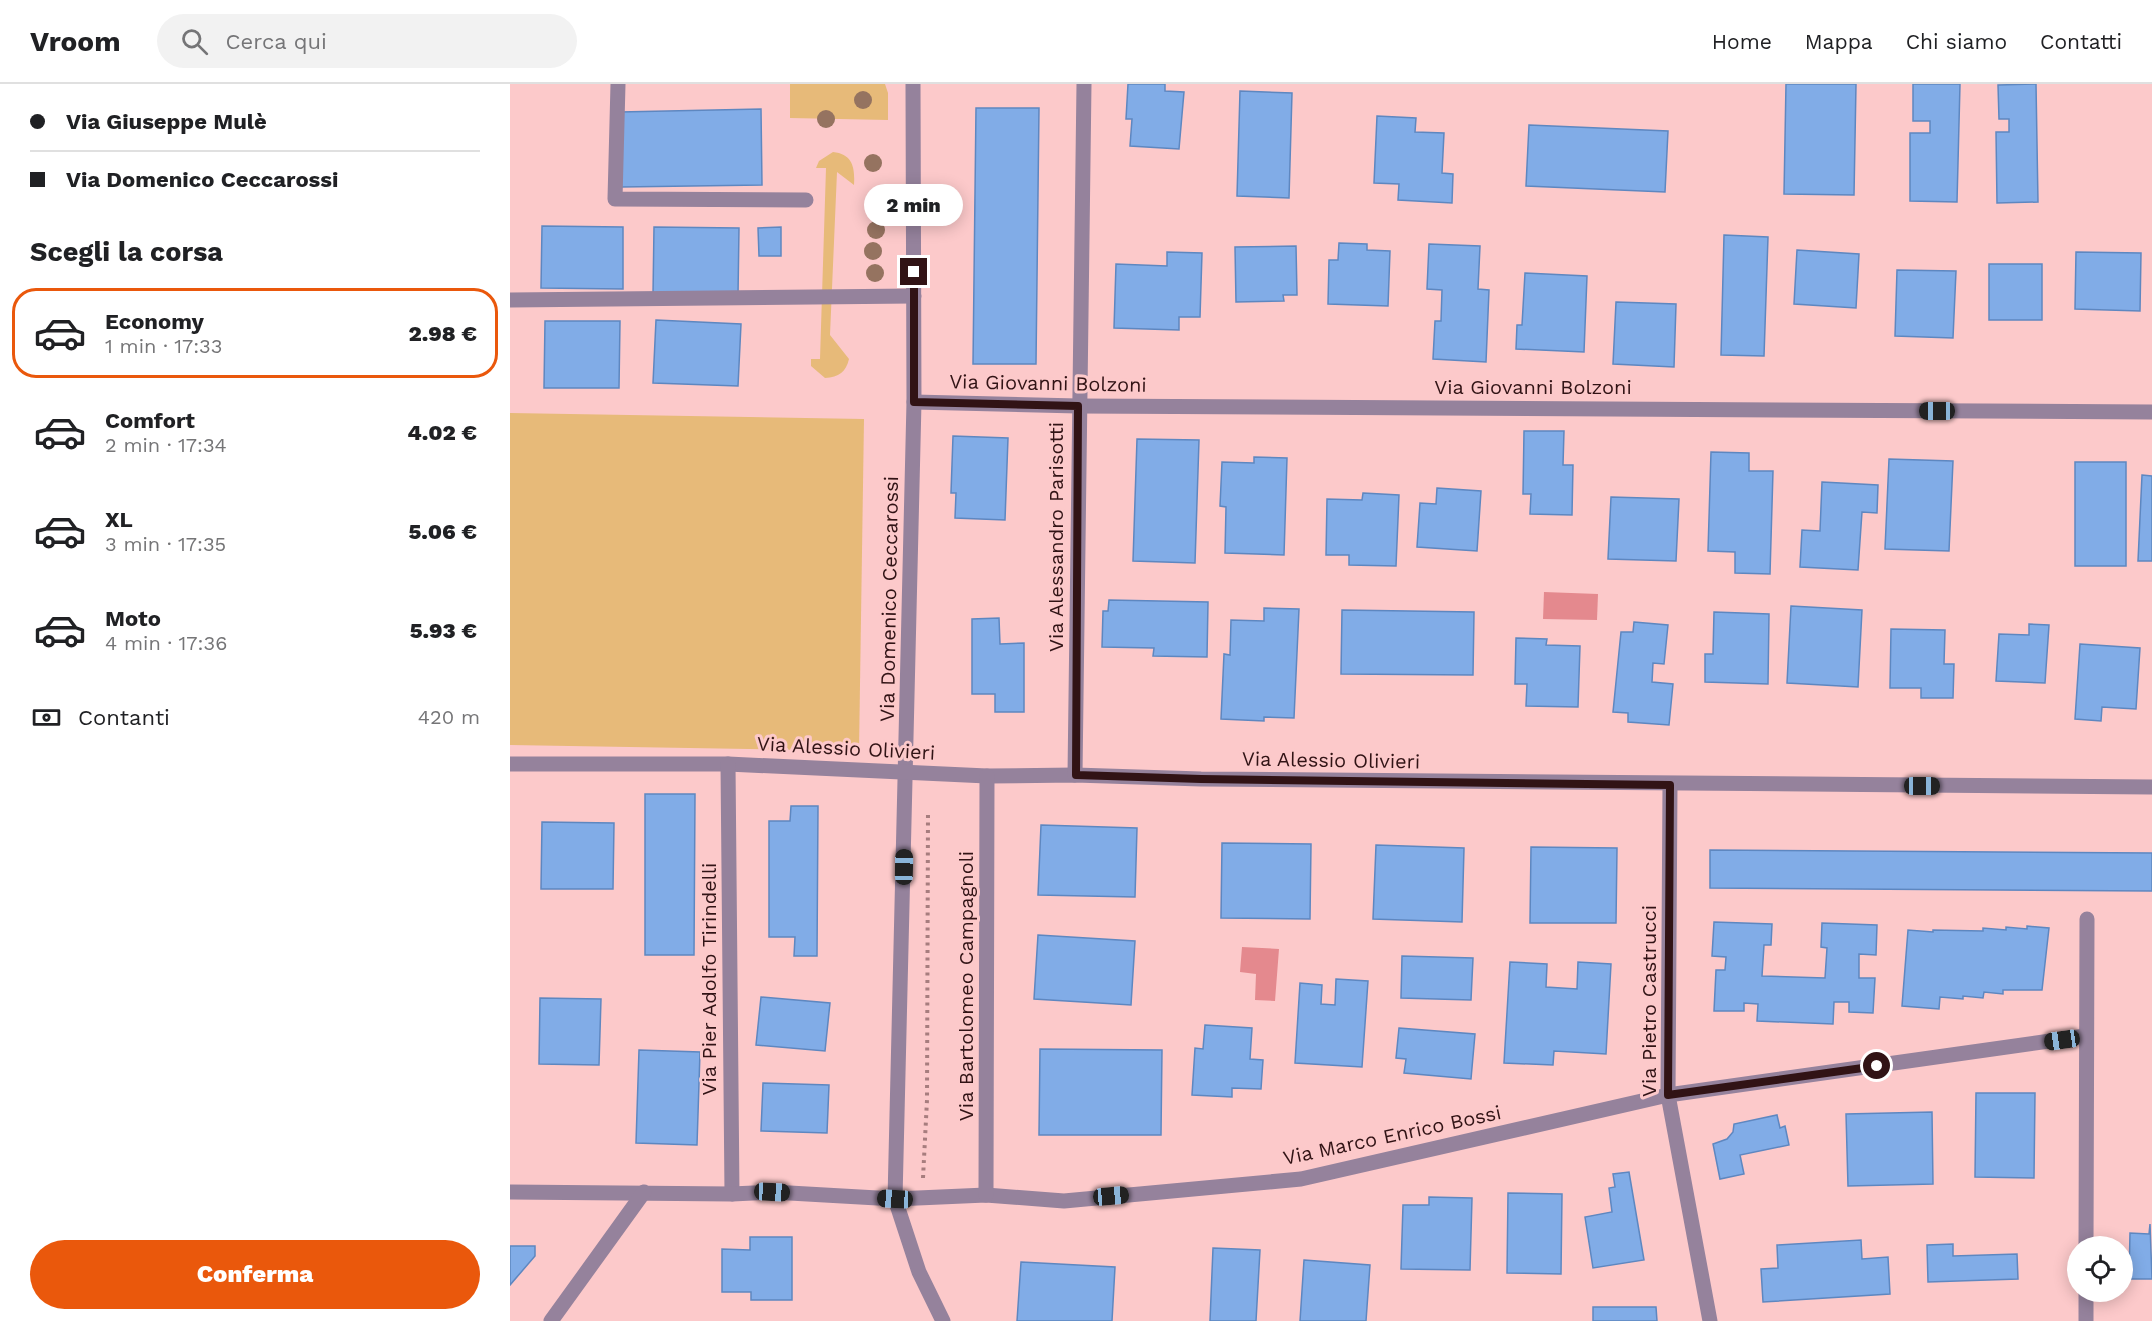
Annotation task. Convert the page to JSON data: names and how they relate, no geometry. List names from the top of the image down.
{
  "streets": {
    "street": [
      "Via Giovanni Bolzoni",
      "Via Alessandro Parisotti",
      "Via Domenico Ceccarossi",
      "Via Alessio Olivieri",
      "Via Pier Adolfo Tirindelli",
      "Via Bartolomeo Campagnoli",
      "Via Pietro Castrucci",
      "Via Marco Enrico Bossi"
    ]
  },
  "crossings": [
    ["Via Giovanni Bolzoni", "Via Alessandro Parisotti"],
    ["Via Giovanni Bolzoni", "Via Domenico Ceccarossi"],
    ["Via Alessandro Parisotti", "Via Alessio Olivieri"],
    ["Via Domenico Ceccarossi", "Via Alessio Olivieri"],
    ["Via Domenico Ceccarossi", "Via Marco Enrico Bossi"],
    ["Via Alessio Olivieri", "Via Pier Adolfo Tirindelli"],
    ["Via Alessio Olivieri", "Via Bartolomeo Campagnoli"],
    ["Via Alessio Olivieri", "Via Pietro Castrucci"],
    ["Via Pier Adolfo Tirindelli", "Via Marco Enrico Bossi"],
    ["Via Bartolomeo Campagnoli", "Via Marco Enrico Bossi"],
    ["Via Pietro Castrucci", "Via Marco Enrico Bossi"]
  ],
  "page": {
    "header": "Vroom",
    "search": "Cerca qui",
    "nav": [
      "Home",
      "Mappa",
      "Chi siamo",
      "Contatti"
    ],
    "banner": ["Via Giuseppe Mulè", "Via Domenico Ceccarossi"],
    "bubble": "2 min",
    "heading": "Scegli la corsa",
    "list": [
      {
        "name": "Economy",
        "note": "1 min · 17:33",
        "value": "2.98 €"
      },
      {
        "name": "Comfort",
        "note": "2 min · 17:34",
        "value": "4.02 €"
      },
      {
        "name": "XL",
        "note": "3 min · 17:35",
        "value": "5.06 €"
      },
      {
        "name": "Moto",
        "note": "4 min · 17:36",
        "value": "5.93 €"
      }
    ],
    "pay": ["Contanti", "420 m"],
    "buttons": "Conferma"
  }
}
